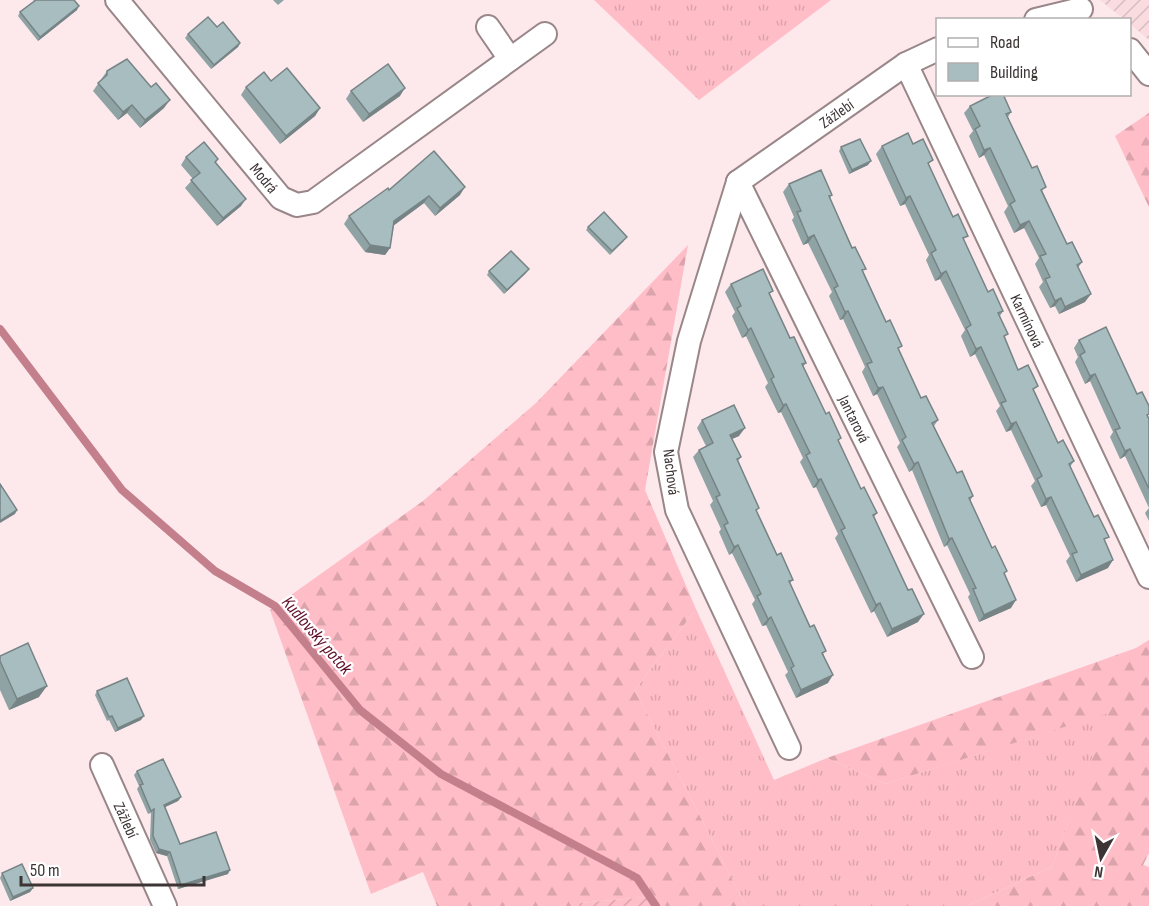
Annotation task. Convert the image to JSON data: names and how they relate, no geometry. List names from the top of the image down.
{
  "streets": {
    "street": [
      "Zážlebí",
      "Modrá",
      "Karmínová",
      "Jantarová",
      "Nachová"
    ]
  },
  "crossings": [
    ["Zážlebí", "Karmínová"],
    ["Zážlebí", "Jantarová"],
    ["Zážlebí", "Nachová"],
    ["Jantarová", "Nachová"]
  ],
  "water": ["Kudlovský potok"],
  "legend": ["Road", "Building"],
  "scale_bar": "50 m",
  "north": "bottom"
}
